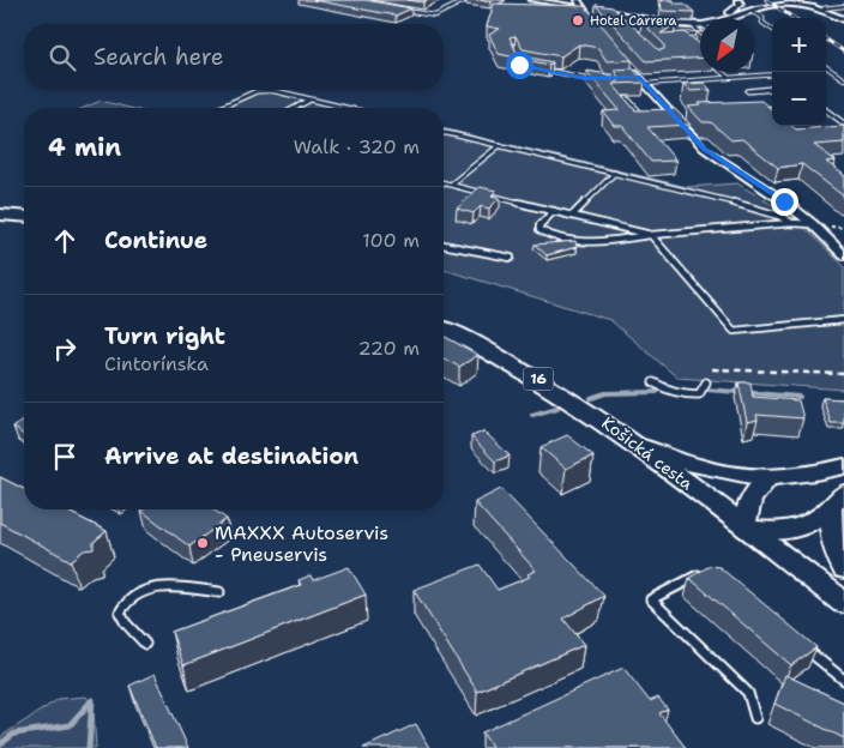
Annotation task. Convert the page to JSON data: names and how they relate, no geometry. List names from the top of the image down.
{
  "streets": {
    "main road": ["16", "Košická cesta"]
  },
  "places": ["Hotel Carrera", "MAXXX Autoservis - Pneuservis"],
  "north": "bottom left",
  "page": {
    "map_buttons": ["+", "−"],
    "search": "Search here",
    "heading": ["4 min", "Walk · 320 m"],
    "list": [
      ["Continue", "100 m"],
      ["Turn right", "Cintorínska", "220 m"],
      "Arrive at destination"
    ]
  }
}
